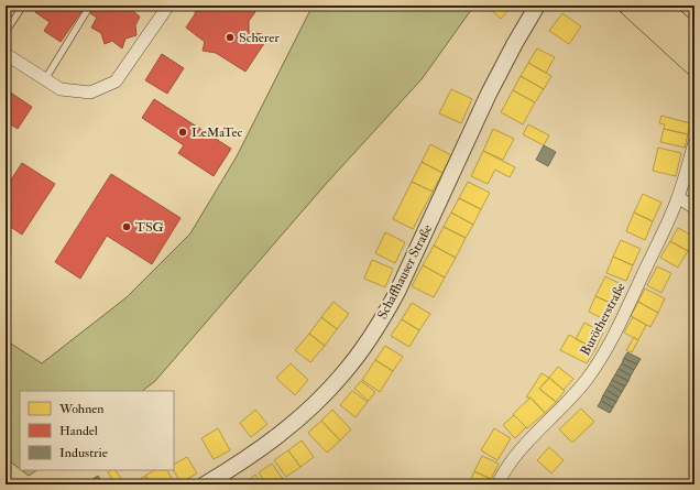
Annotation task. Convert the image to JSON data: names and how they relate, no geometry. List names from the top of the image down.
{
  "streets": {
    "street": ["Schaffhauser Straße", "Burötherstraße"]
  },
  "places": ["Scherer", "LeMaTec", "TSG"],
  "legend": ["Wohnen", "Handel", "Industrie"]
}
